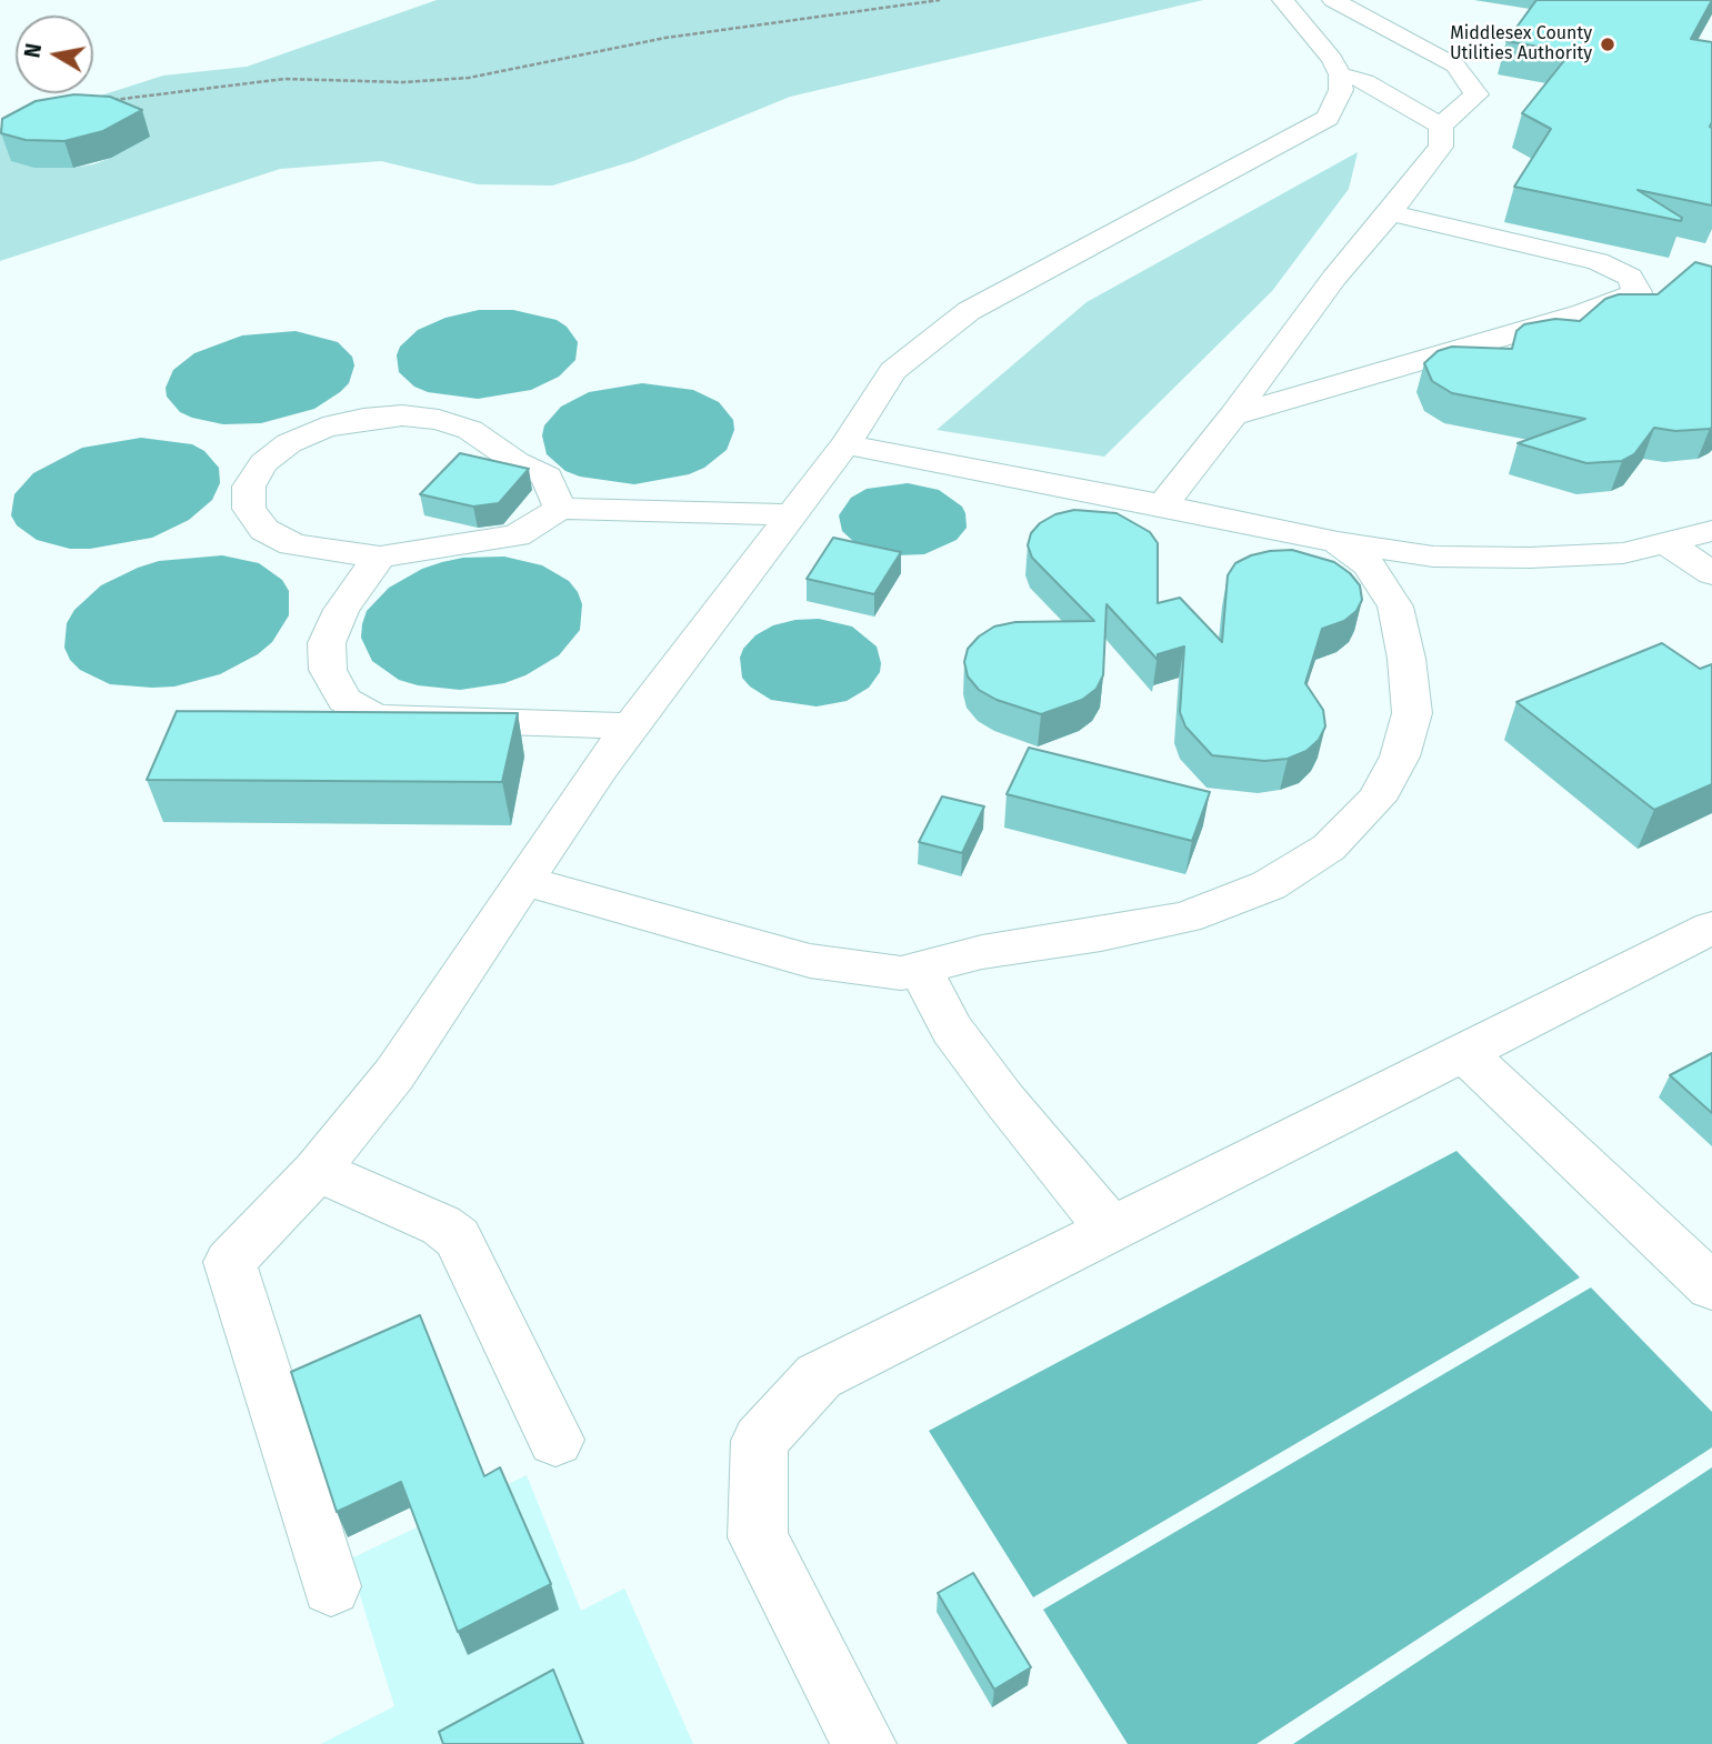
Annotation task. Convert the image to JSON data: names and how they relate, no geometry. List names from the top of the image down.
{
  "places": ["Middlesex County Utilities Authority"],
  "north": "left"
}
